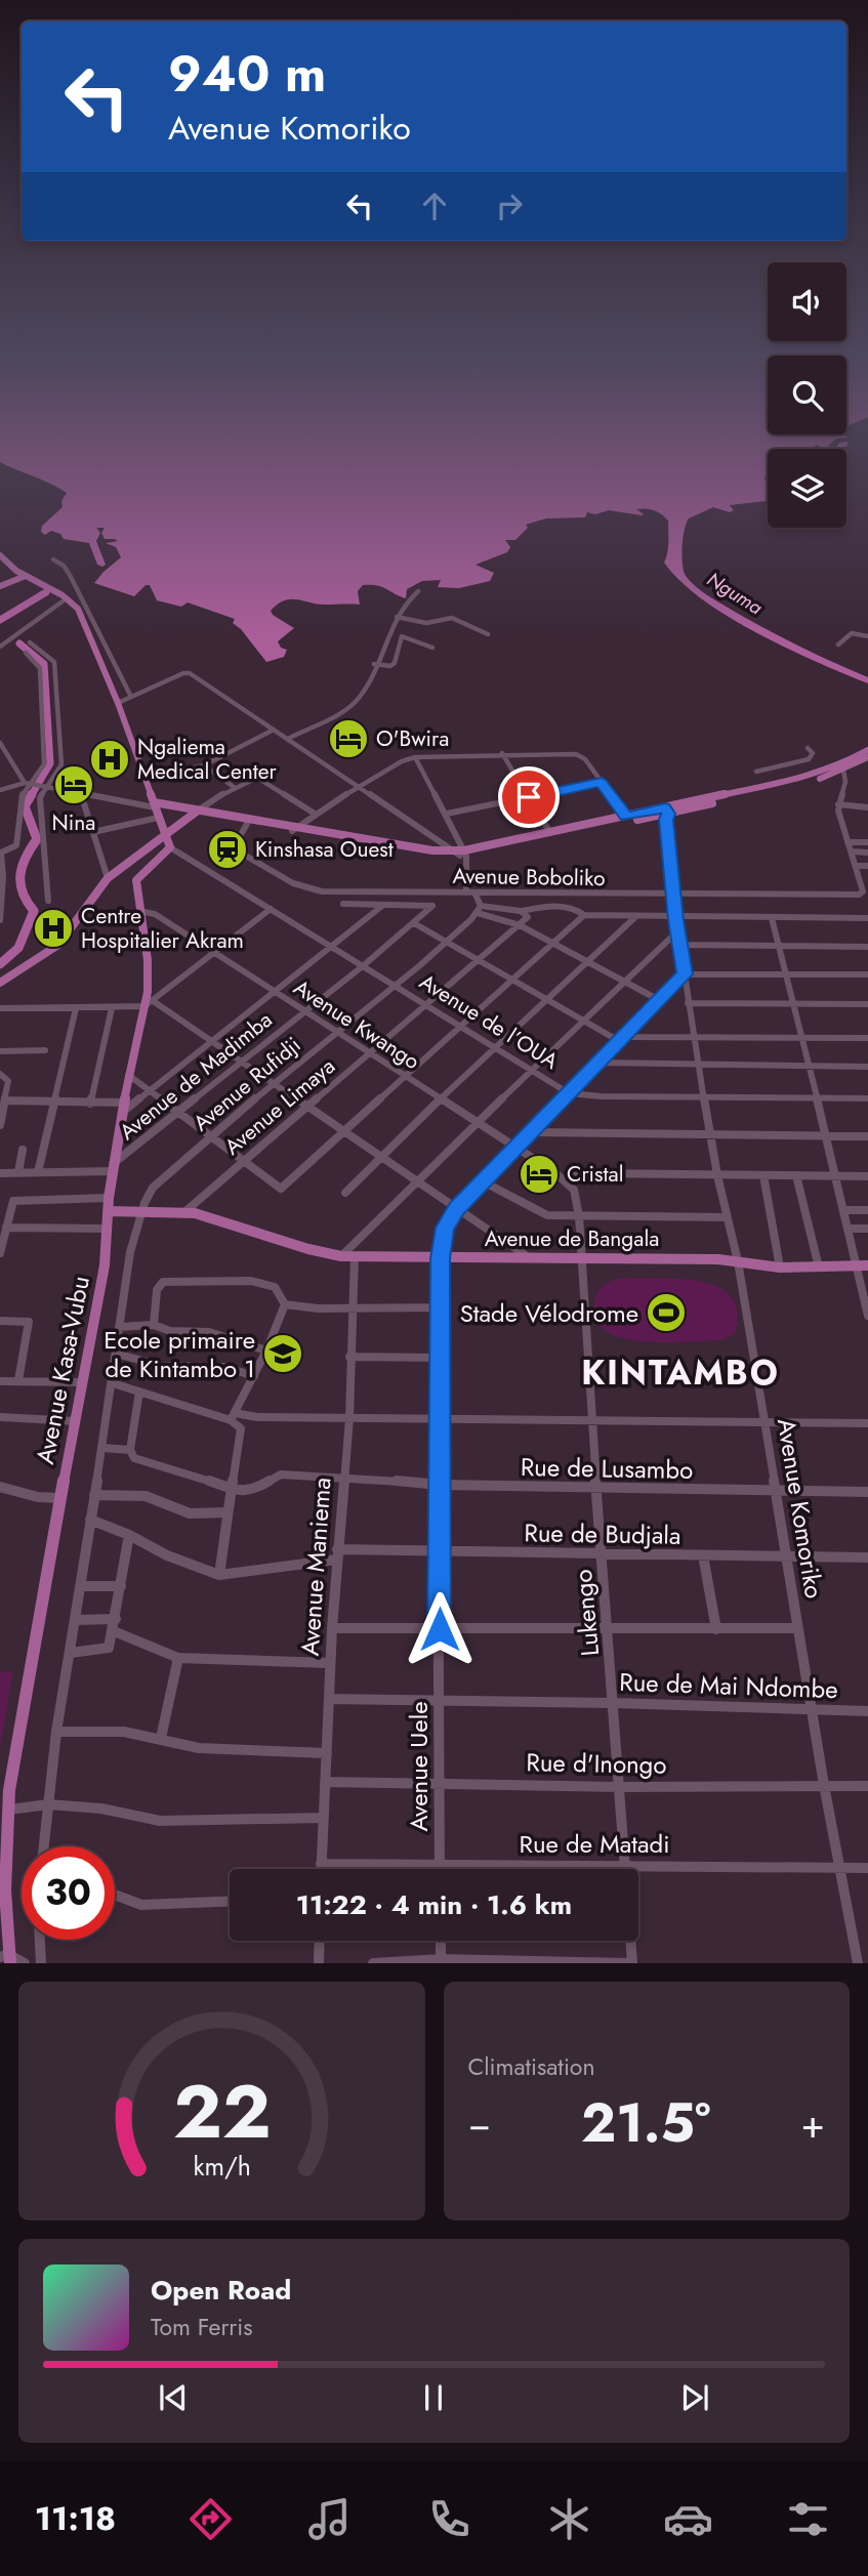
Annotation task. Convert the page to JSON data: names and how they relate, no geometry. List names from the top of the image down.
{
  "streets": {
    "main road": ["Avenue de Bangala", "Avenue Kasa-Vubu"],
    "street": [
      "Avenue Boboliko",
      "Avenue de l’OUA",
      "Avenue Kwango",
      "Avenue de Madimba",
      "Avenue Rufidji",
      "Avenue Limaya",
      "Rue de Lusambo",
      "Avenue Komoriko",
      "Rue de Budjala",
      "Avenue Maniema",
      "Lukengo",
      "Rue de Mai Ndombe",
      "Rue d'Inongo",
      "Avenue Uele",
      "Rue de Matadi"
    ]
  },
  "crossings": [
    ["Avenue Boboliko", "Avenue Komoriko"],
    ["Avenue de l’OUA", "Avenue de Madimba"],
    ["Avenue de l’OUA", "Avenue Rufidji"],
    ["Avenue de l’OUA", "Avenue Limaya"],
    ["Avenue de l’OUA", "Avenue Kasa-Vubu"],
    ["Avenue de l’OUA", "Avenue Komoriko"],
    ["Avenue de l’OUA", "Avenue Uele"],
    ["Avenue Kwango", "Avenue de Madimba"],
    ["Avenue Kwango", "Avenue Rufidji"],
    ["Avenue Kwango", "Avenue Limaya"],
    ["Avenue Kwango", "Avenue Kasa-Vubu"],
    ["Avenue Kwango", "Lukengo"],
    ["Avenue Kwango", "Avenue Uele"],
    ["Avenue de Madimba", "Avenue Kasa-Vubu"],
    ["Avenue Rufidji", "Avenue de Bangala"],
    ["Avenue Limaya", "Avenue de Bangala"],
    ["Avenue de Bangala", "Avenue Kasa-Vubu"],
    ["Avenue de Bangala", "Avenue Komoriko"],
    ["Avenue de Bangala", "Avenue Maniema"],
    ["Avenue de Bangala", "Lukengo"],
    ["Avenue de Bangala", "Avenue Uele"],
    ["Rue de Lusambo", "Avenue Komoriko"],
    ["Rue de Lusambo", "Avenue Maniema"],
    ["Rue de Lusambo", "Lukengo"],
    ["Rue de Lusambo", "Avenue Uele"],
    ["Avenue Komoriko", "Rue de Budjala"],
    ["Avenue Komoriko", "Rue de Mai Ndombe"],
    ["Avenue Komoriko", "Rue d'Inongo"],
    ["Avenue Komoriko", "Avenue Uele"],
    ["Avenue Komoriko", "Rue de Matadi"],
    ["Rue de Budjala", "Avenue Maniema"],
    ["Rue de Budjala", "Lukengo"],
    ["Rue de Budjala", "Avenue Uele"],
    ["Avenue Maniema", "Rue de Mai Ndombe"],
    ["Avenue Maniema", "Rue d'Inongo"],
    ["Avenue Maniema", "Rue de Matadi"],
    ["Lukengo", "Rue de Mai Ndombe"],
    ["Lukengo", "Rue d'Inongo"],
    ["Lukengo", "Rue de Matadi"],
    ["Rue de Mai Ndombe", "Avenue Uele"],
    ["Rue d'Inongo", "Avenue Uele"],
    ["Avenue Uele", "Rue de Matadi"]
  ],
  "districts": ["KINTAMBO"],
  "water": ["Nguma"],
  "places": {
    "hotel": ["O'Bwira", "Nina", "Cristal"],
    "hospital": ["Ngaliema Medical Center", "Centre Hospitalier Akram"],
    "station": ["Kinshasa Ouest"],
    "sports": ["Stade Vélodrome"],
    "school or university": ["Ecole primaire de Kintambo 1"]
  },
  "page": {
    "turn": ["940 m", "Avenue Komoriko"],
    "limit": "30",
    "trip": "11:22 · 4 min · 1.6 km",
    "tile": "Climatisation",
    "heat": ["−", "21.5°", "+"],
    "song": ["Open Road", "Tom Ferris"],
    "tabs": "11:18",
    "gauge": ["22", "km/h"]
  }
}
